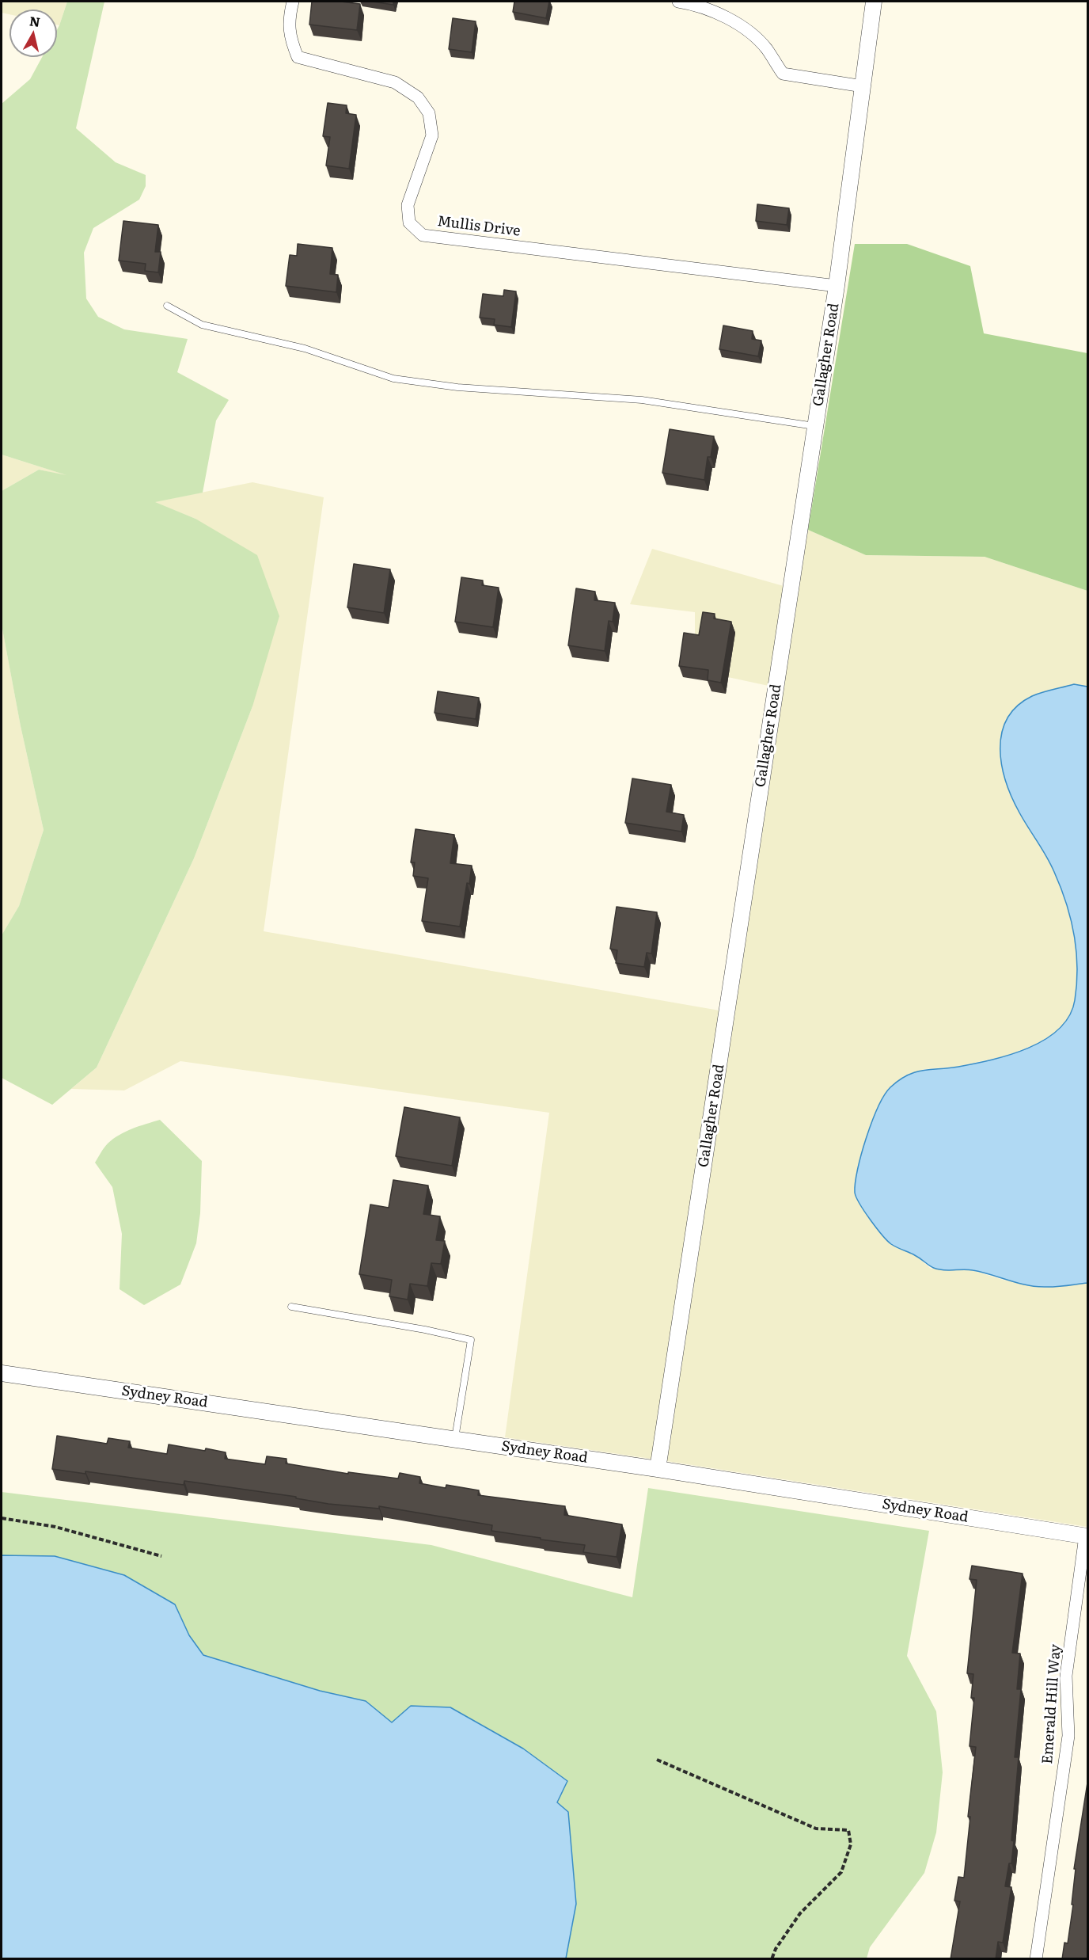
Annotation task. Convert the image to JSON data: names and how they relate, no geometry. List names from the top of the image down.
{
  "streets": {
    "street": [
      "Mullis Drive",
      "Gallagher Road",
      "Sydney Road",
      "Emerald Hill Way"
    ]
  },
  "crossings": [
    ["Mullis Drive", "Gallagher Road"],
    ["Gallagher Road", "Sydney Road"],
    ["Sydney Road", "Emerald Hill Way"]
  ],
  "north": "top"
}
